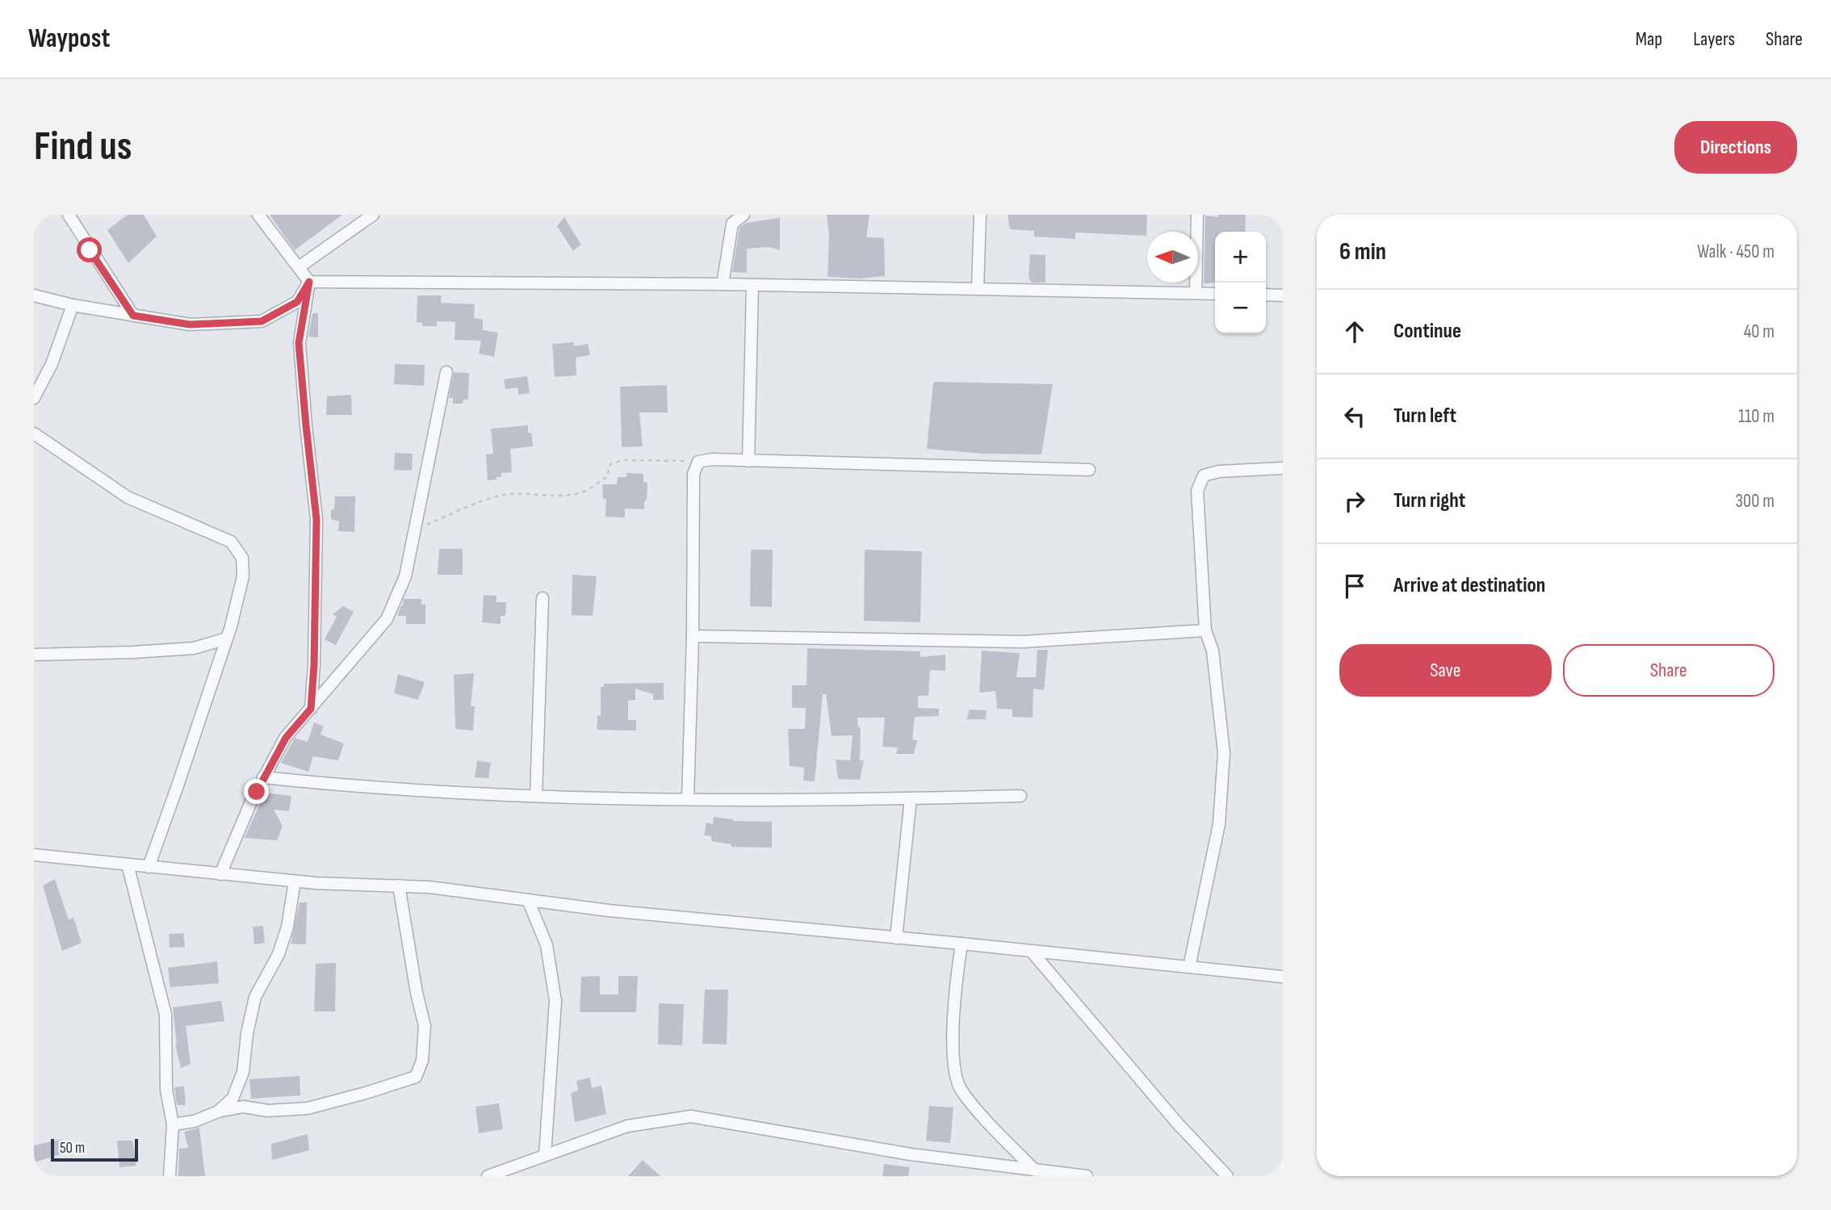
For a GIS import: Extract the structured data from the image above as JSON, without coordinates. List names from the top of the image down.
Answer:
{
  "scale_bar": "50 m",
  "north": "left",
  "page": {
    "header": "Waypost",
    "nav": ["Map", "Layers", "Share"],
    "buttons": [
      "Directions",
      ["Save", "Share"]
    ],
    "title": "Find us",
    "heading": ["6 min", "Walk · 450 m"],
    "map_buttons": ["+", "−"],
    "list": [
      ["Continue", "40 m"],
      ["Turn left", "110 m"],
      ["Turn right", "300 m"],
      "Arrive at destination"
    ],
    "scale": "50 m"
  }
}
